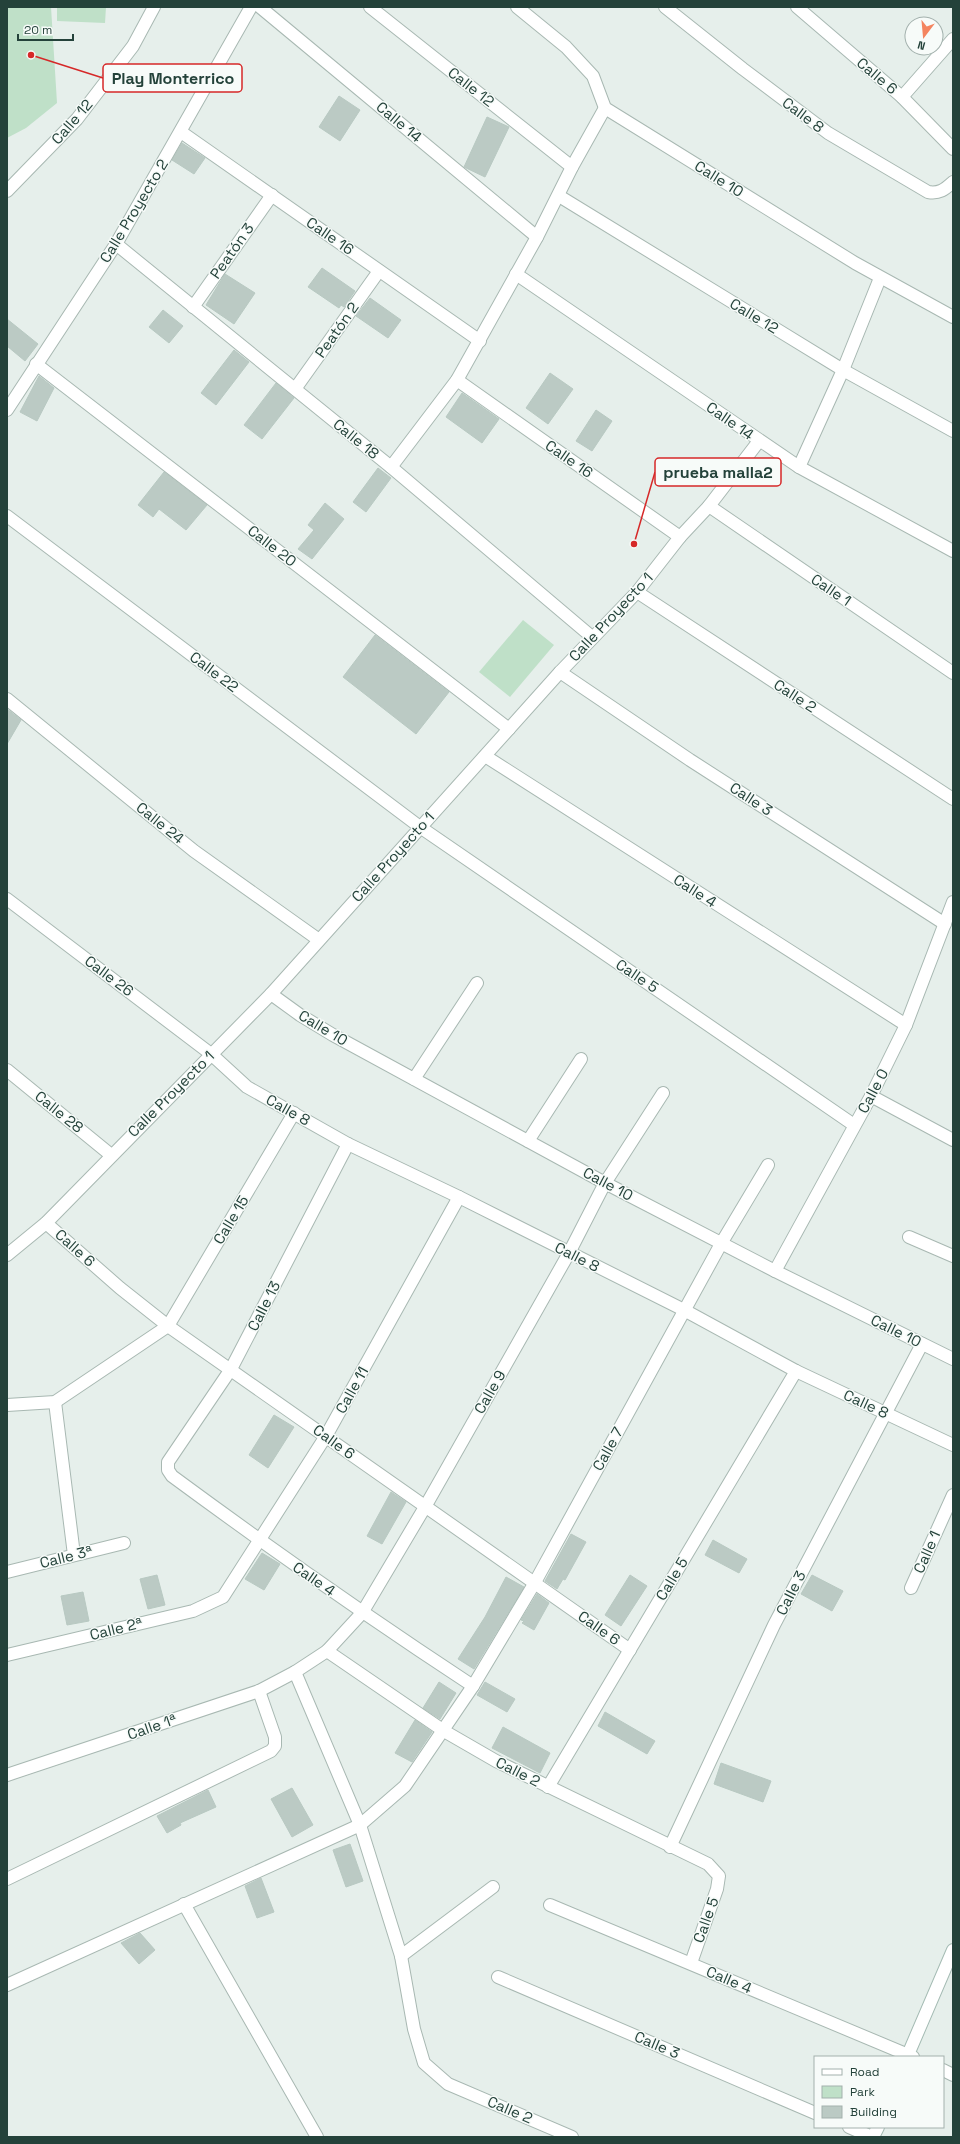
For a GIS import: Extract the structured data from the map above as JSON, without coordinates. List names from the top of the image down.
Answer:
{
  "streets": {
    "street": [
      "Calle 6",
      "Calle 12",
      "Calle 8",
      "Calle 14",
      "Calle 10",
      "Calle Proyecto 2",
      "Calle 16",
      "Peatón 3",
      "Peatón 2",
      "Calle 18",
      "Calle 20",
      "Calle 1",
      "Calle Proyecto 1",
      "Calle 22",
      "Calle 2",
      "Calle 3",
      "Calle 24",
      "Calle 4",
      "Calle 26",
      "Calle 5",
      "Calle 0",
      "Calle 28",
      "Calle 15",
      "Calle 13",
      "Calle 11",
      "Calle 9",
      "Calle 7",
      "Calle 3ª",
      "Calle 2ª",
      "Calle 1ª"
    ]
  },
  "crossings": [
    ["Calle 6", "Calle Proyecto 1"],
    ["Calle 6", "Calle 5"],
    ["Calle 6", "Calle 15"],
    ["Calle 6", "Calle 13"],
    ["Calle 6", "Calle 11"],
    ["Calle 6", "Calle 9"],
    ["Calle 6", "Calle 7"],
    ["Calle 8", "Calle Proyecto 1"],
    ["Calle 8", "Calle 3"],
    ["Calle 8", "Calle 26"],
    ["Calle 8", "Calle 5"],
    ["Calle 8", "Calle 15"],
    ["Calle 8", "Calle 13"],
    ["Calle 8", "Calle 11"],
    ["Calle 8", "Calle 9"],
    ["Calle 8", "Calle 7"],
    ["Calle 14", "Calle Proyecto 1"],
    ["Calle 10", "Calle Proyecto 1"],
    ["Calle 10", "Calle 3"],
    ["Calle 10", "Calle 0"],
    ["Calle 10", "Calle 9"],
    ["Calle 10", "Calle 7"],
    ["Calle Proyecto 2", "Calle 16"],
    ["Calle Proyecto 2", "Calle 18"],
    ["Calle Proyecto 2", "Calle 20"],
    ["Calle 16", "Peatón 3"],
    ["Calle 16", "Peatón 2"],
    ["Calle 16", "Calle Proyecto 1"],
    ["Peatón 3", "Calle 18"],
    ["Peatón 2", "Calle 18"],
    ["Calle 18", "Calle Proyecto 1"],
    ["Calle 20", "Calle Proyecto 1"],
    ["Calle 1", "Calle Proyecto 1"],
    ["Calle Proyecto 1", "Calle 22"],
    ["Calle Proyecto 1", "Calle 2"],
    ["Calle Proyecto 1", "Calle 3"],
    ["Calle Proyecto 1", "Calle 24"],
    ["Calle Proyecto 1", "Calle 4"],
    ["Calle Proyecto 1", "Calle 26"],
    ["Calle Proyecto 1", "Calle 5"],
    ["Calle Proyecto 1", "Calle 28"],
    ["Calle 22", "Calle 5"],
    ["Calle 2", "Calle 3"],
    ["Calle 2", "Calle 5"],
    ["Calle 2", "Calle 9"],
    ["Calle 2", "Calle 7"],
    ["Calle 2", "Calle 1ª"],
    ["Calle 3", "Calle 0"],
    ["Calle 4", "Calle 5"],
    ["Calle 4", "Calle 0"],
    ["Calle 4", "Calle 13"],
    ["Calle 4", "Calle 11"],
    ["Calle 4", "Calle 9"],
    ["Calle 4", "Calle 7"],
    ["Calle 5", "Calle 0"],
    ["Calle 11", "Calle 2ª"],
    ["Calle 9", "Calle 1ª"]
  ],
  "places": ["Play Monterrico", "prueba malla2"],
  "legend": ["Road", "Park", "Building"],
  "scale_bar": "20 m",
  "north": "bottom"
}
